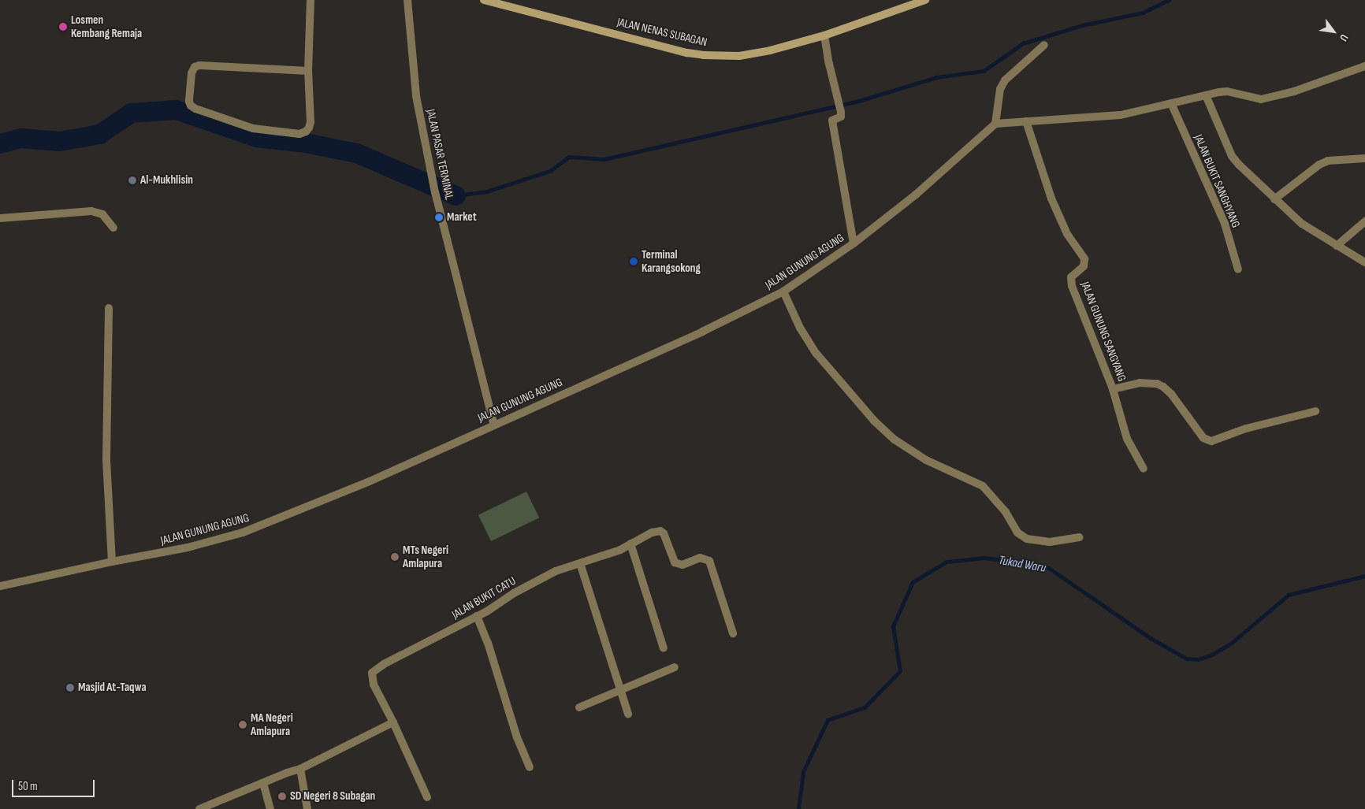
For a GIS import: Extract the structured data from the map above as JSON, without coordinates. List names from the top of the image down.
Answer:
{
  "streets": {
    "main road": ["JALAN NENAS SUBAGAN"],
    "street": [
      "JALAN PASAR TERMINAL",
      "JALAN BUKIT SANGHYANG",
      "JALAN GUNUNG AGUNG",
      "JALAN GUNUNG SANGYANG",
      "JALAN BUKIT CATU"
    ]
  },
  "crossings": [
    ["JALAN PASAR TERMINAL", "JALAN GUNUNG AGUNG"]
  ],
  "water": ["Tukad Waru"],
  "places": [
    "Losmen Kembang Remaja",
    "Al-Mukhlisin",
    "Market",
    "Terminal Karangsokong",
    "MTs Negeri Amlapura",
    "Masjid At-Taqwa",
    "MA Negeri Amlapura",
    "SD Negeri 8 Subagan"
  ],
  "scale_bar": "50 m",
  "north": "bottom right"
}
